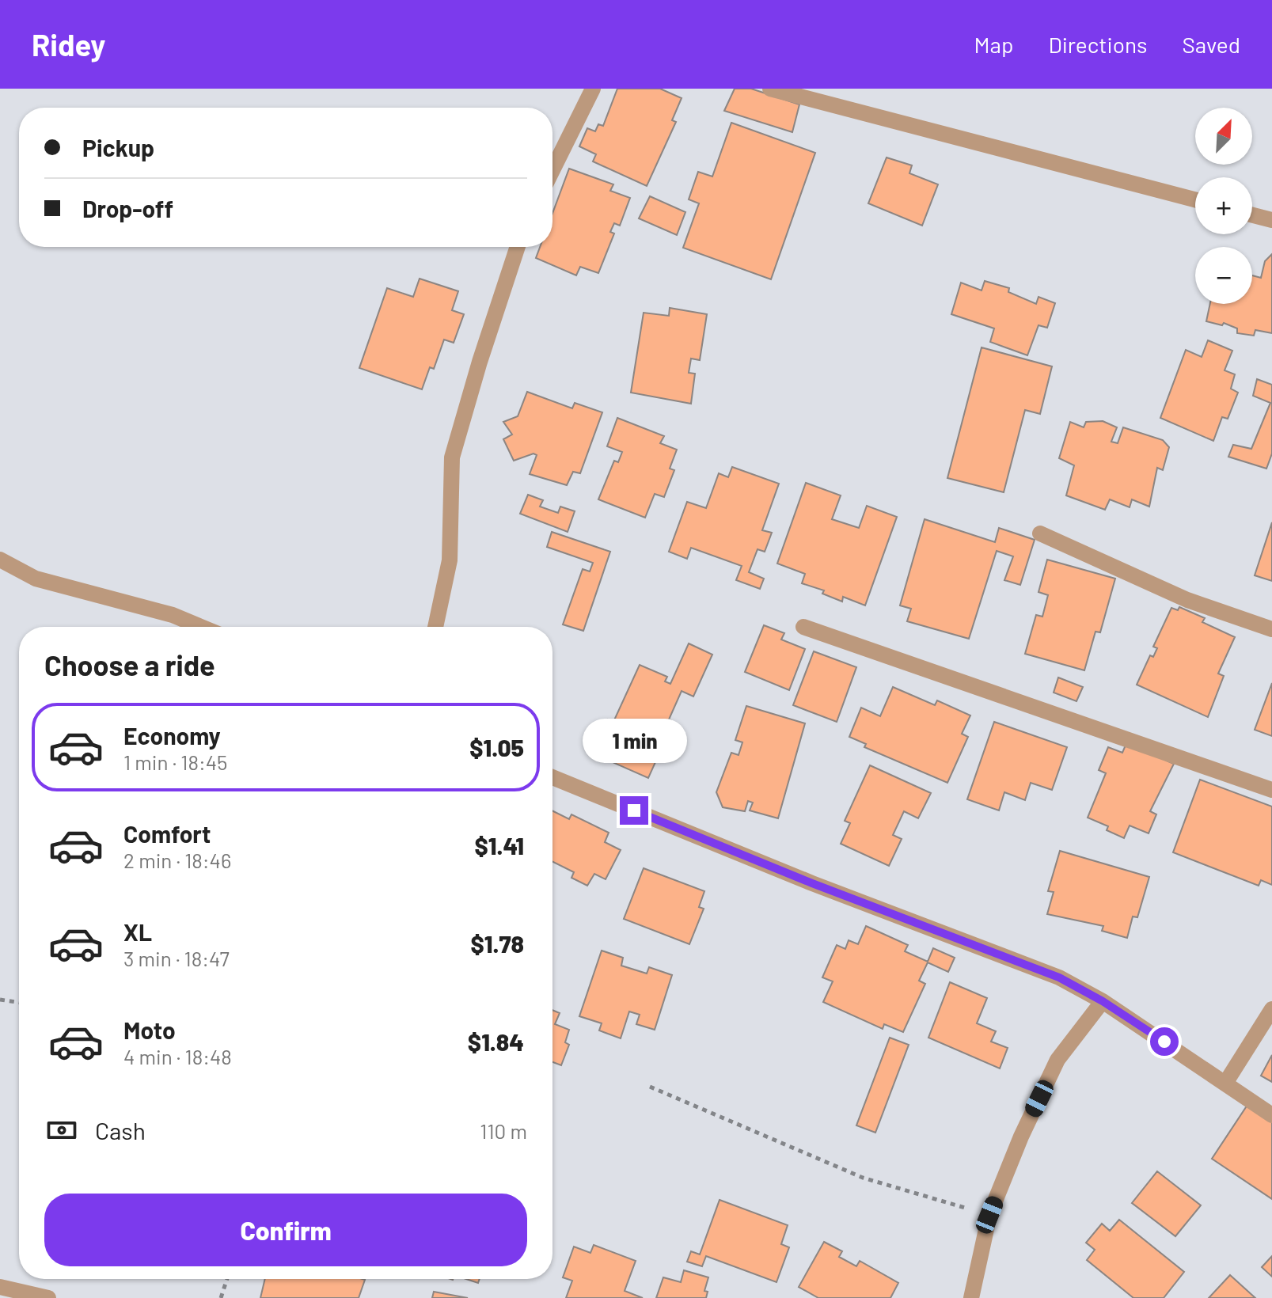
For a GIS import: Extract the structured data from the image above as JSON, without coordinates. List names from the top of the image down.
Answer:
{
  "north": "top right",
  "page": {
    "header": "Ridey",
    "nav": ["Map", "Directions", "Saved"],
    "map_buttons": ["+", "−"],
    "banner": ["Pickup", "Drop-off"],
    "heading": "Choose a ride",
    "list": [
      {
        "name": "Economy",
        "note": "1 min · 18:45",
        "value": "$1.05"
      },
      {
        "name": "Comfort",
        "note": "2 min · 18:46",
        "value": "$1.41"
      },
      {
        "name": "XL",
        "note": "3 min · 18:47",
        "value": "$1.78"
      },
      {
        "name": "Moto",
        "note": "4 min · 18:48",
        "value": "$1.84"
      }
    ],
    "bubble": "1 min",
    "pay": ["Cash", "110 m"],
    "buttons": "Confirm"
  }
}
